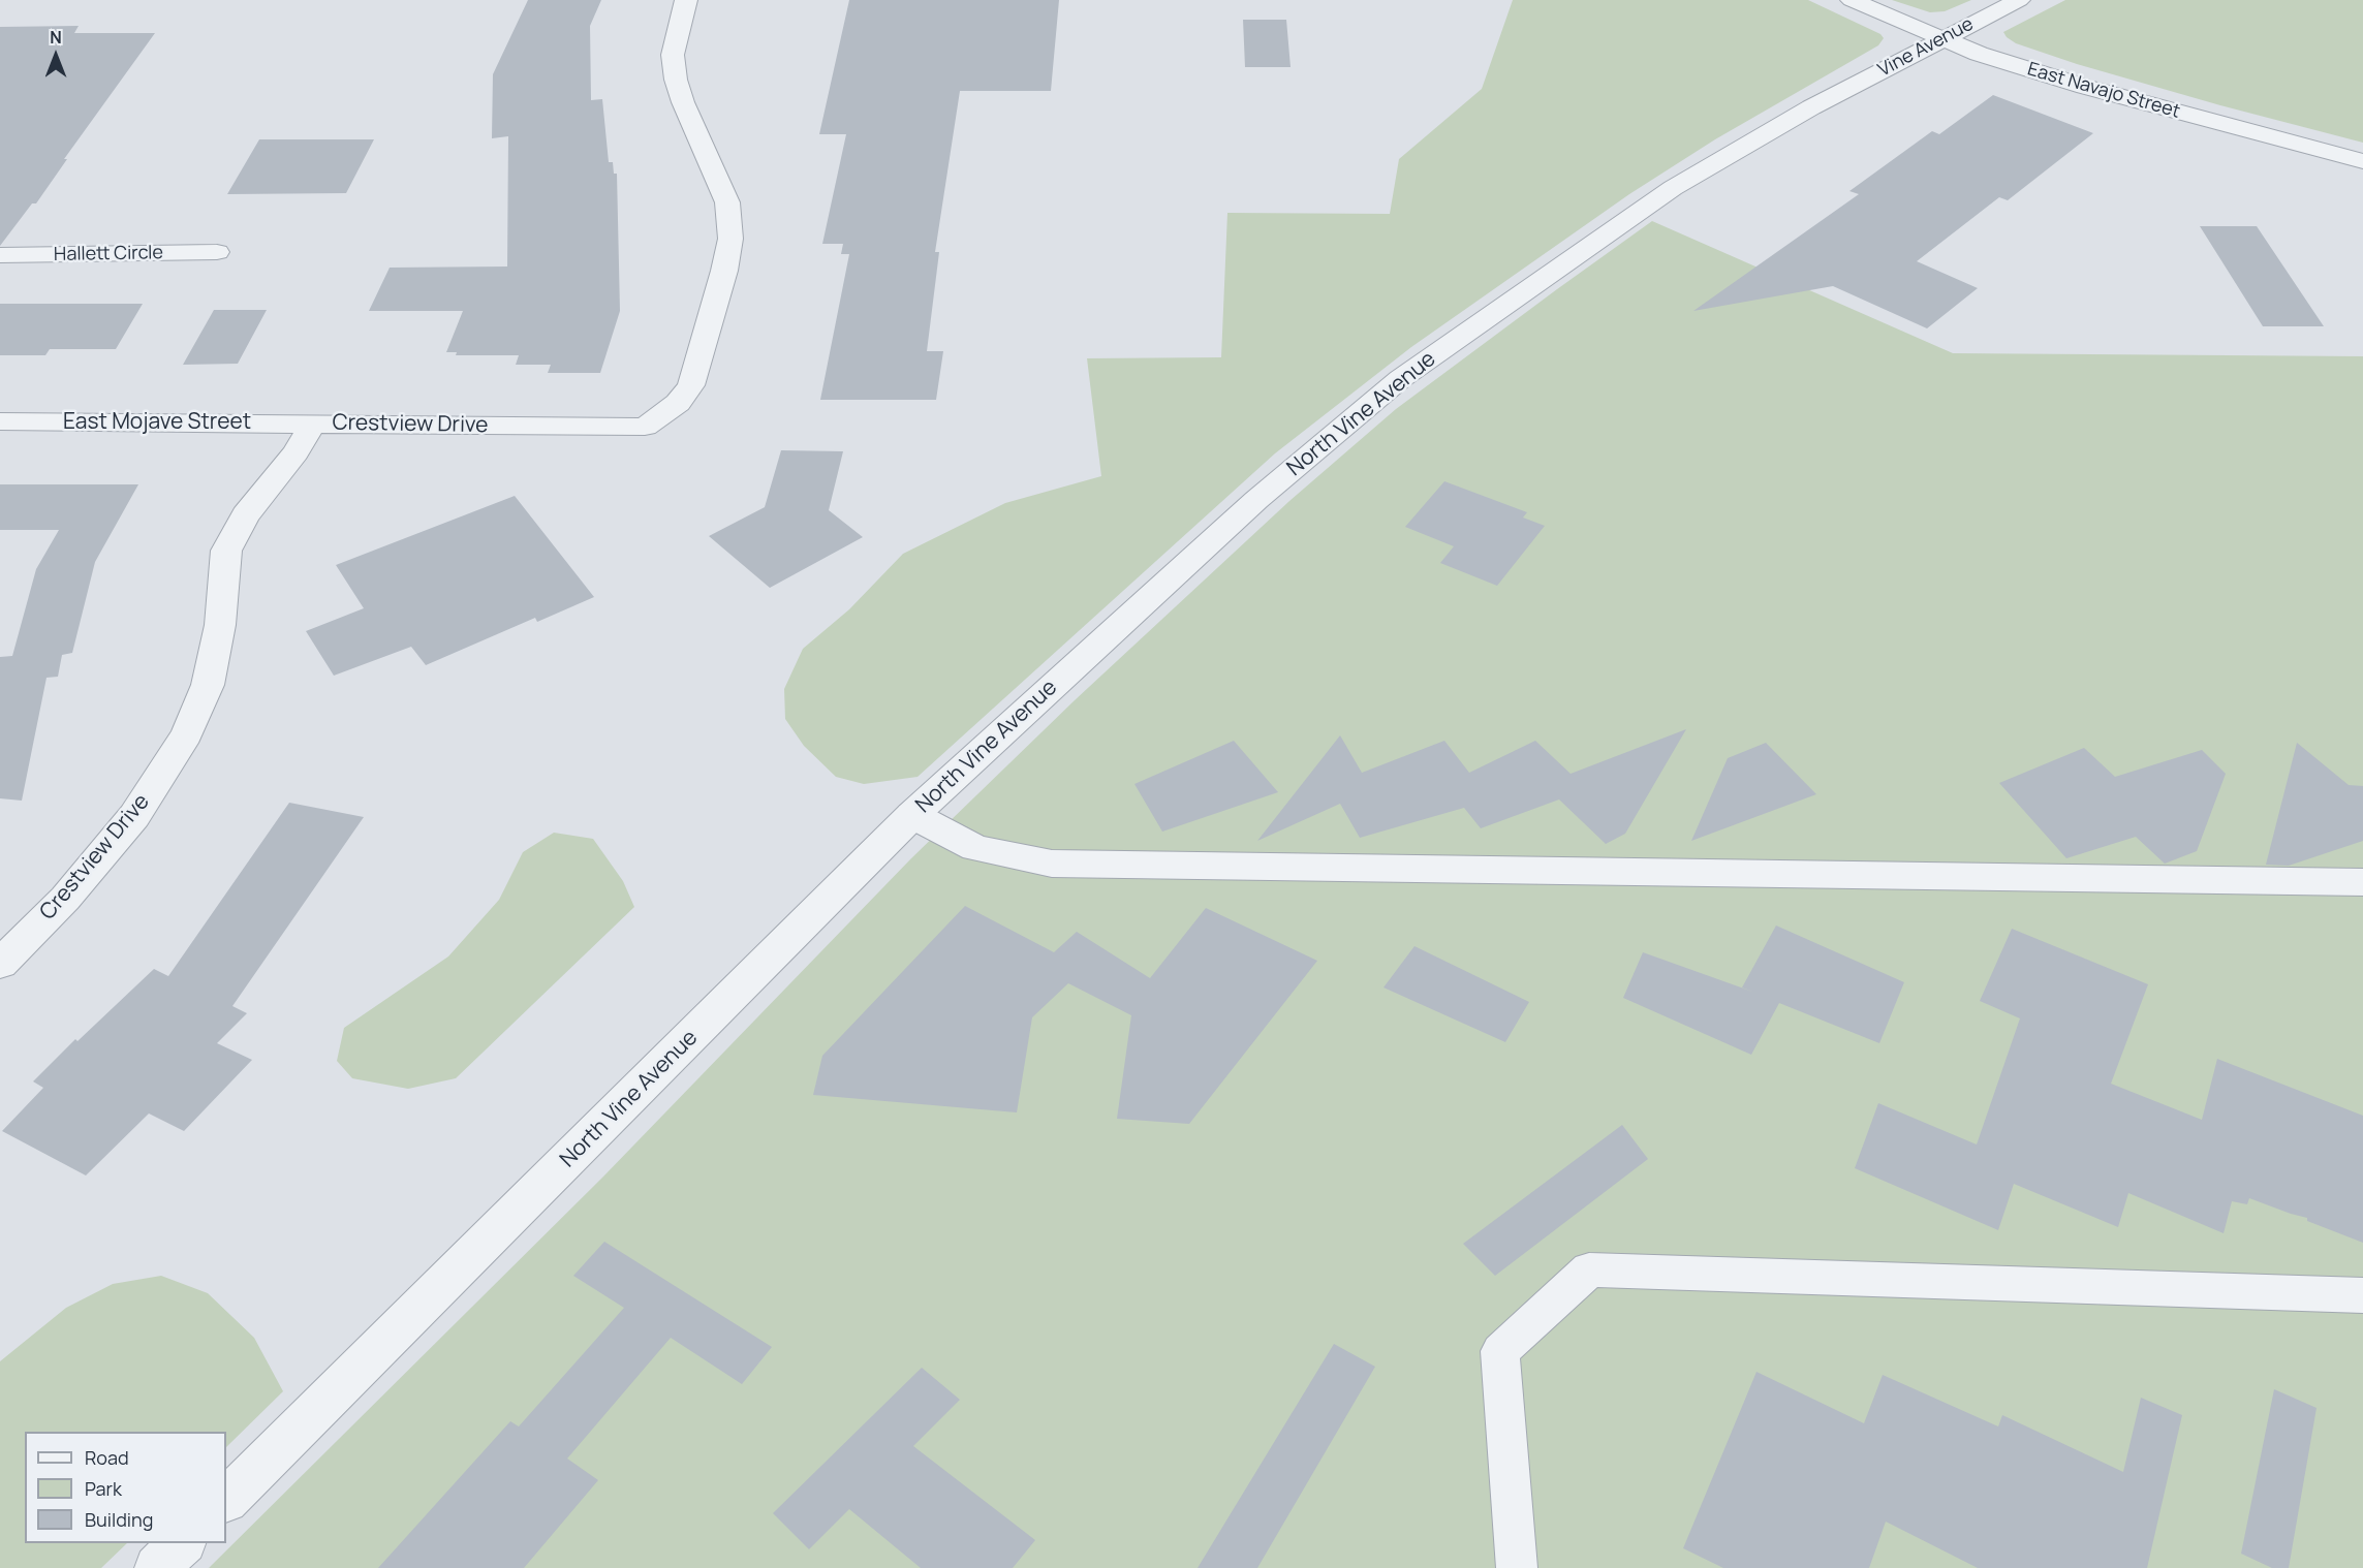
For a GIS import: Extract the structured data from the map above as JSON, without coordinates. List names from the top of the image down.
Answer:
{
  "streets": {
    "street": [
      "Vine Avenue",
      "East Navajo Street",
      "Hallett Circle",
      "North Vine Avenue",
      "East Mojave Street",
      "Crestview Drive"
    ]
  },
  "crossings": [
    ["Vine Avenue", "East Navajo Street"],
    ["Vine Avenue", "North Vine Avenue"],
    ["East Mojave Street", "Crestview Drive"]
  ],
  "legend": ["Road", "Park", "Building"],
  "north": "top"
}
